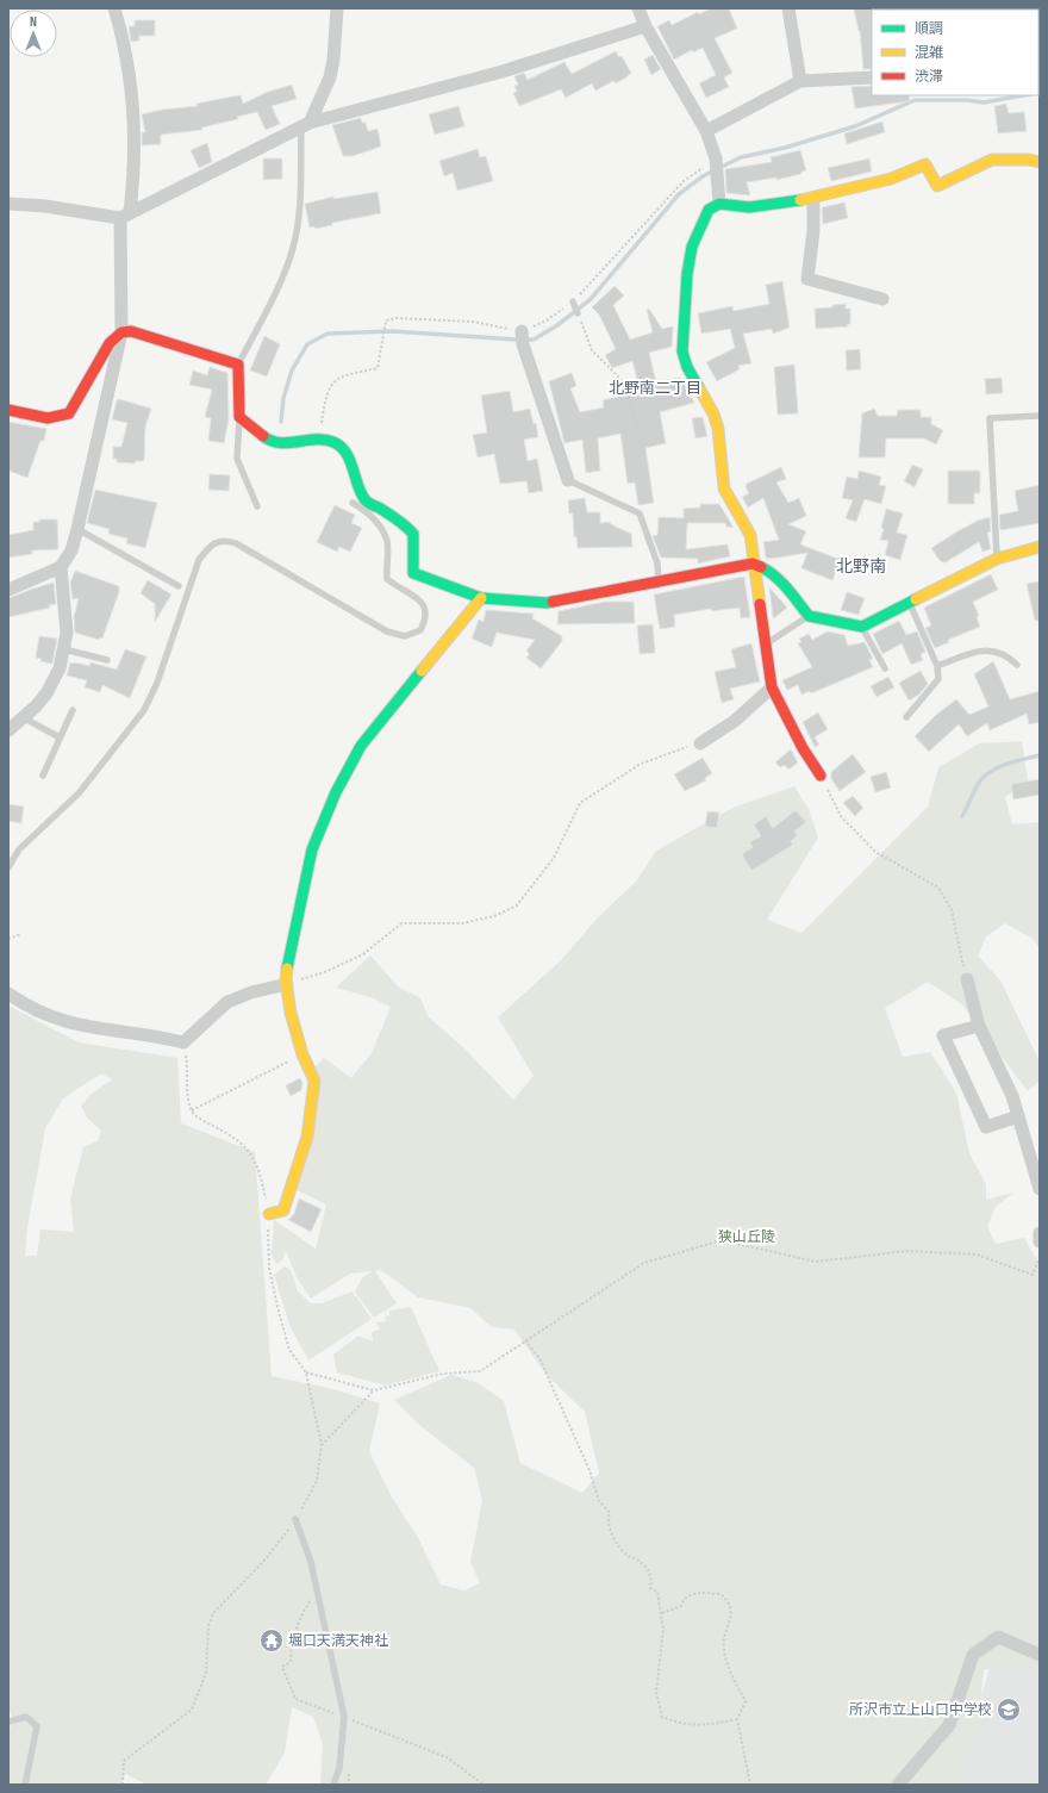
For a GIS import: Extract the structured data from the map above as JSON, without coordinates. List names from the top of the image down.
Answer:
{
  "districts": ["北野南二丁目", "北野南"],
  "parks": ["狭山丘陵"],
  "places": {
    "temple": ["堀口天満天神社"],
    "school or university": ["所沢市立上山口中学校"]
  },
  "legend": ["順調", "混雑", "渋滞"],
  "north": "top"
}
